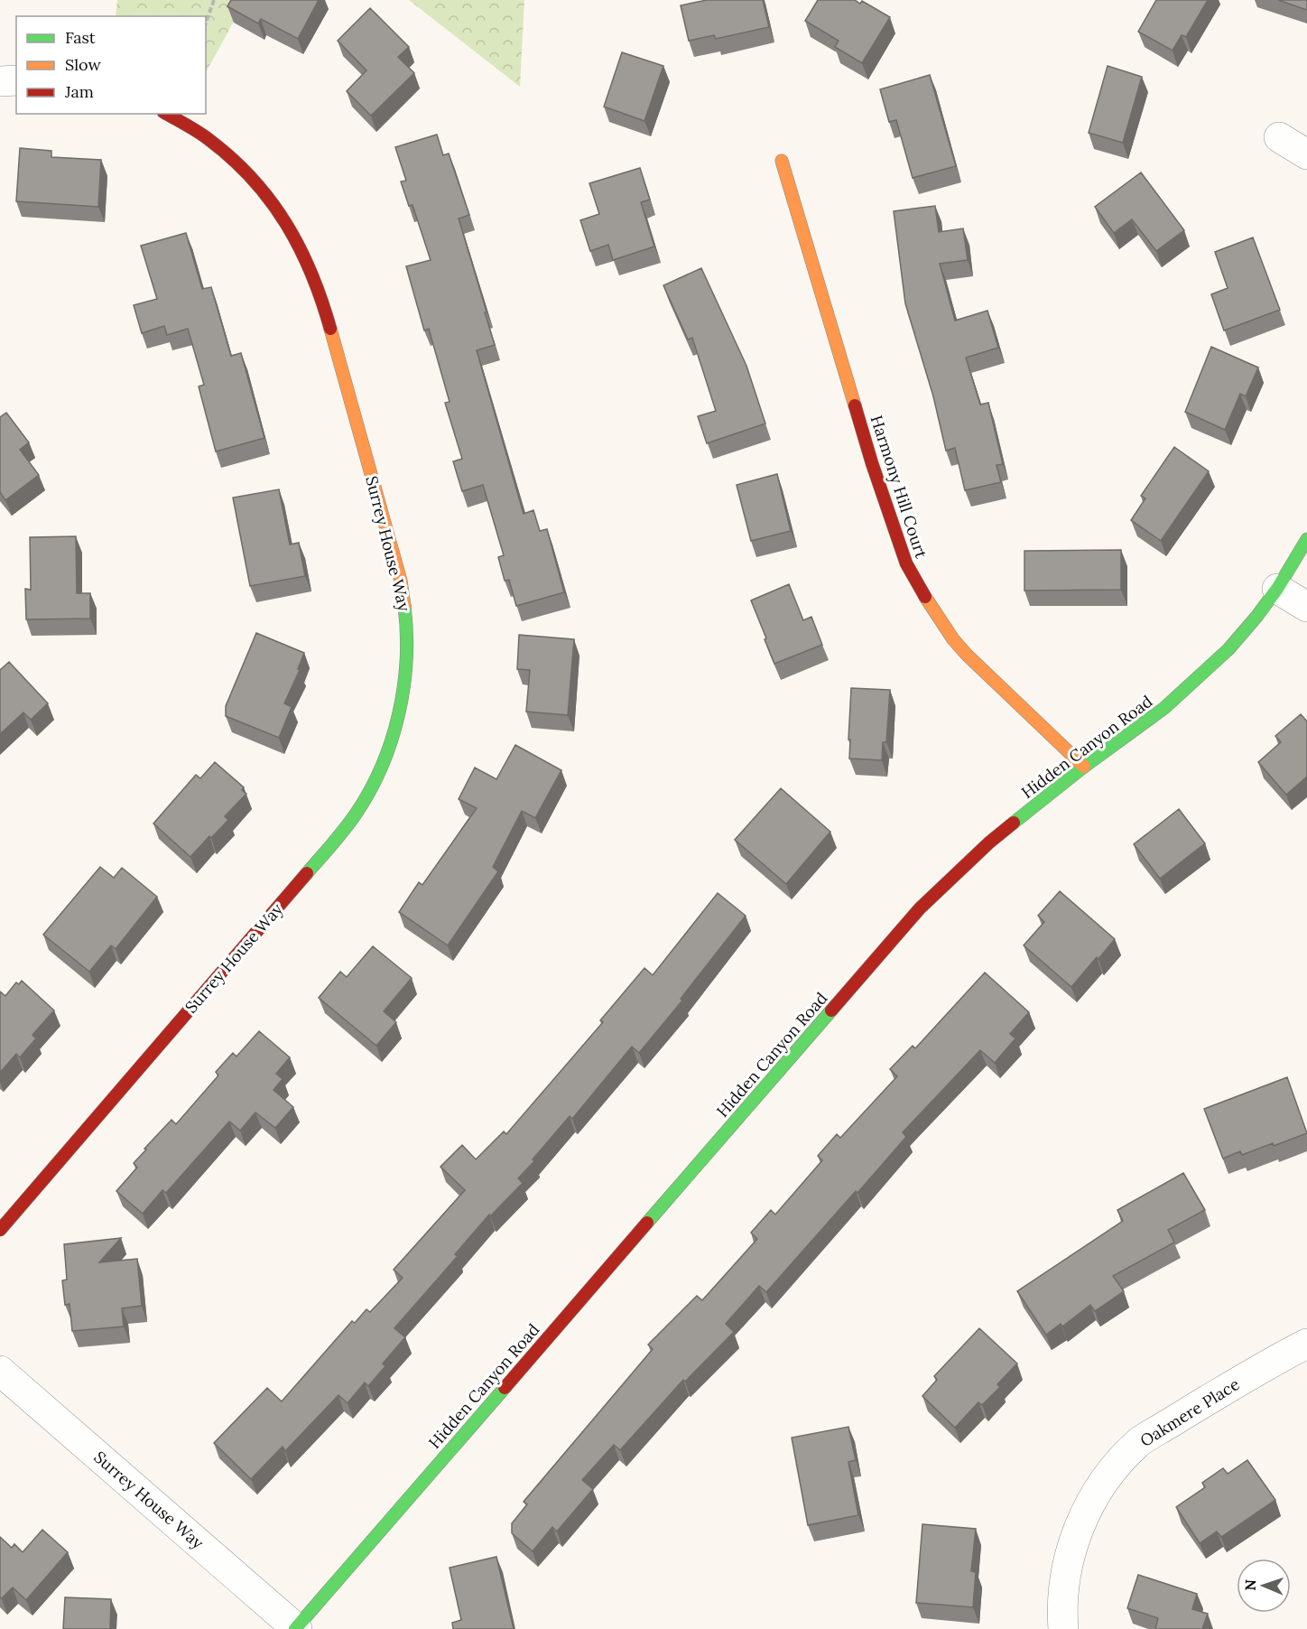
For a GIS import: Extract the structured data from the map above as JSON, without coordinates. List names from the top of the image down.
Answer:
{
  "streets": {
    "street": [
      "Harmony Hill Court",
      "Surrey House Way",
      "Hidden Canyon Road",
      "Oakmere Place"
    ]
  },
  "crossings": [
    ["Harmony Hill Court", "Hidden Canyon Road"],
    ["Surrey House Way", "Hidden Canyon Road"]
  ],
  "legend": ["Fast", "Slow", "Jam"],
  "north": "left"
}
